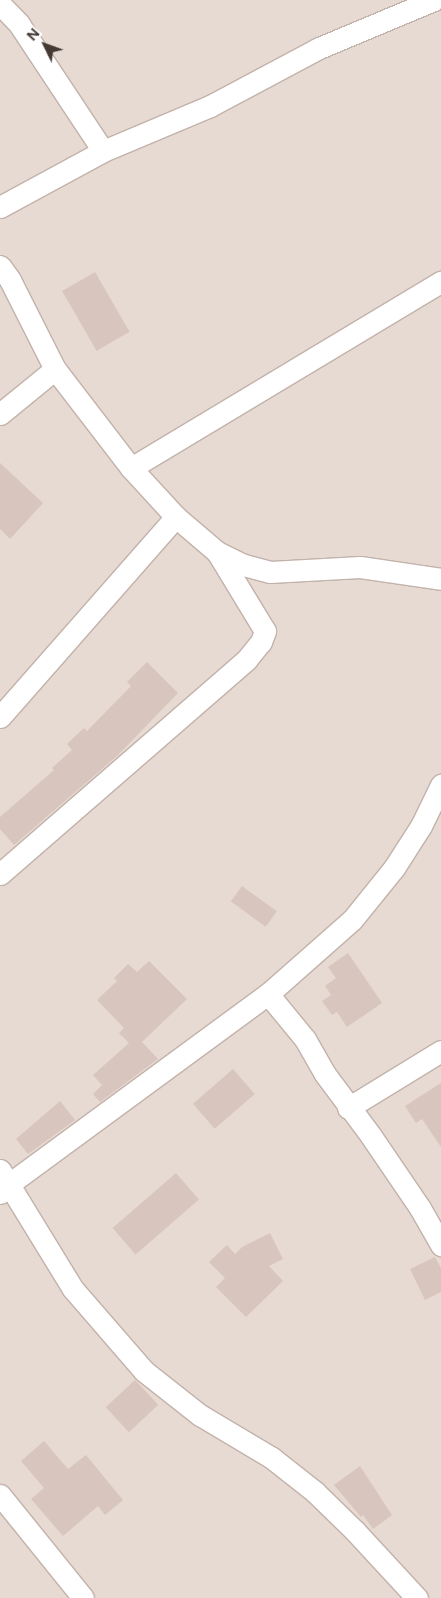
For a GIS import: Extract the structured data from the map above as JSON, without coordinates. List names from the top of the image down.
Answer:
{
  "north": "top left"
}
